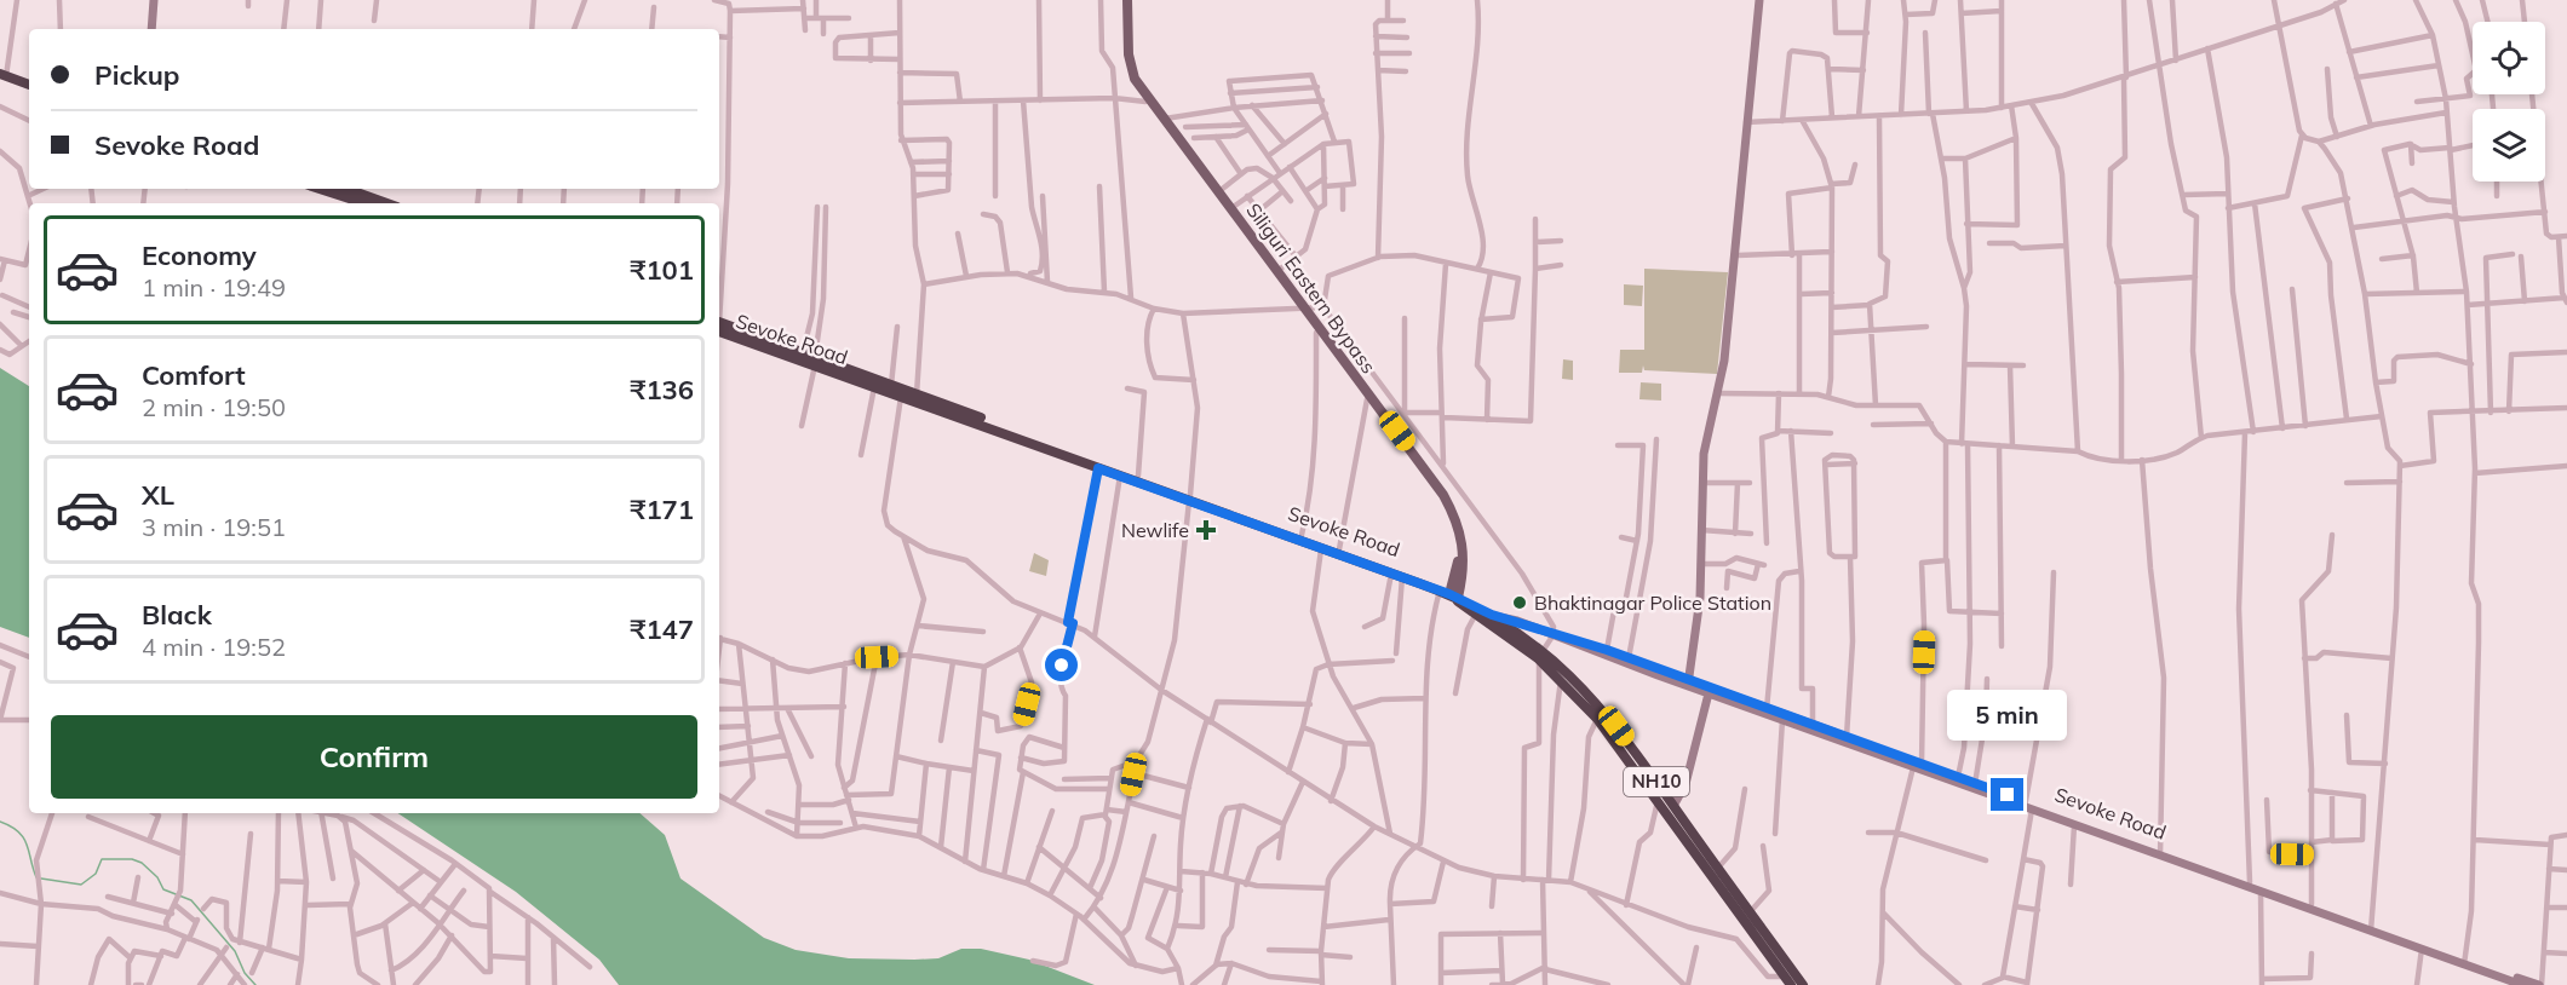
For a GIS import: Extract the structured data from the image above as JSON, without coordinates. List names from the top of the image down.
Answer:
{
  "streets": {
    "highway": ["Sevoke Road", "NH10"],
    "main road": ["Siliguri Eastern Bypass"]
  },
  "crossings": [
    ["Siliguri Eastern Bypass", "NH10"],
    ["Sevoke Road", "NH10"]
  ],
  "places": {
    "health": ["Newlife"],
    "other": ["Bhaktinagar Police Station"]
  },
  "page": {
    "banner": ["Pickup", "Sevoke Road"],
    "list": [
      {
        "name": "Economy",
        "note": "1 min · 19:49",
        "value": "₹101"
      },
      {
        "name": "Comfort",
        "note": "2 min · 19:50",
        "value": "₹136"
      },
      {
        "name": "XL",
        "note": "3 min · 19:51",
        "value": "₹171"
      },
      {
        "name": "Black",
        "note": "4 min · 19:52",
        "value": "₹147"
      }
    ],
    "bubble": "5 min",
    "buttons": "Confirm"
  }
}
